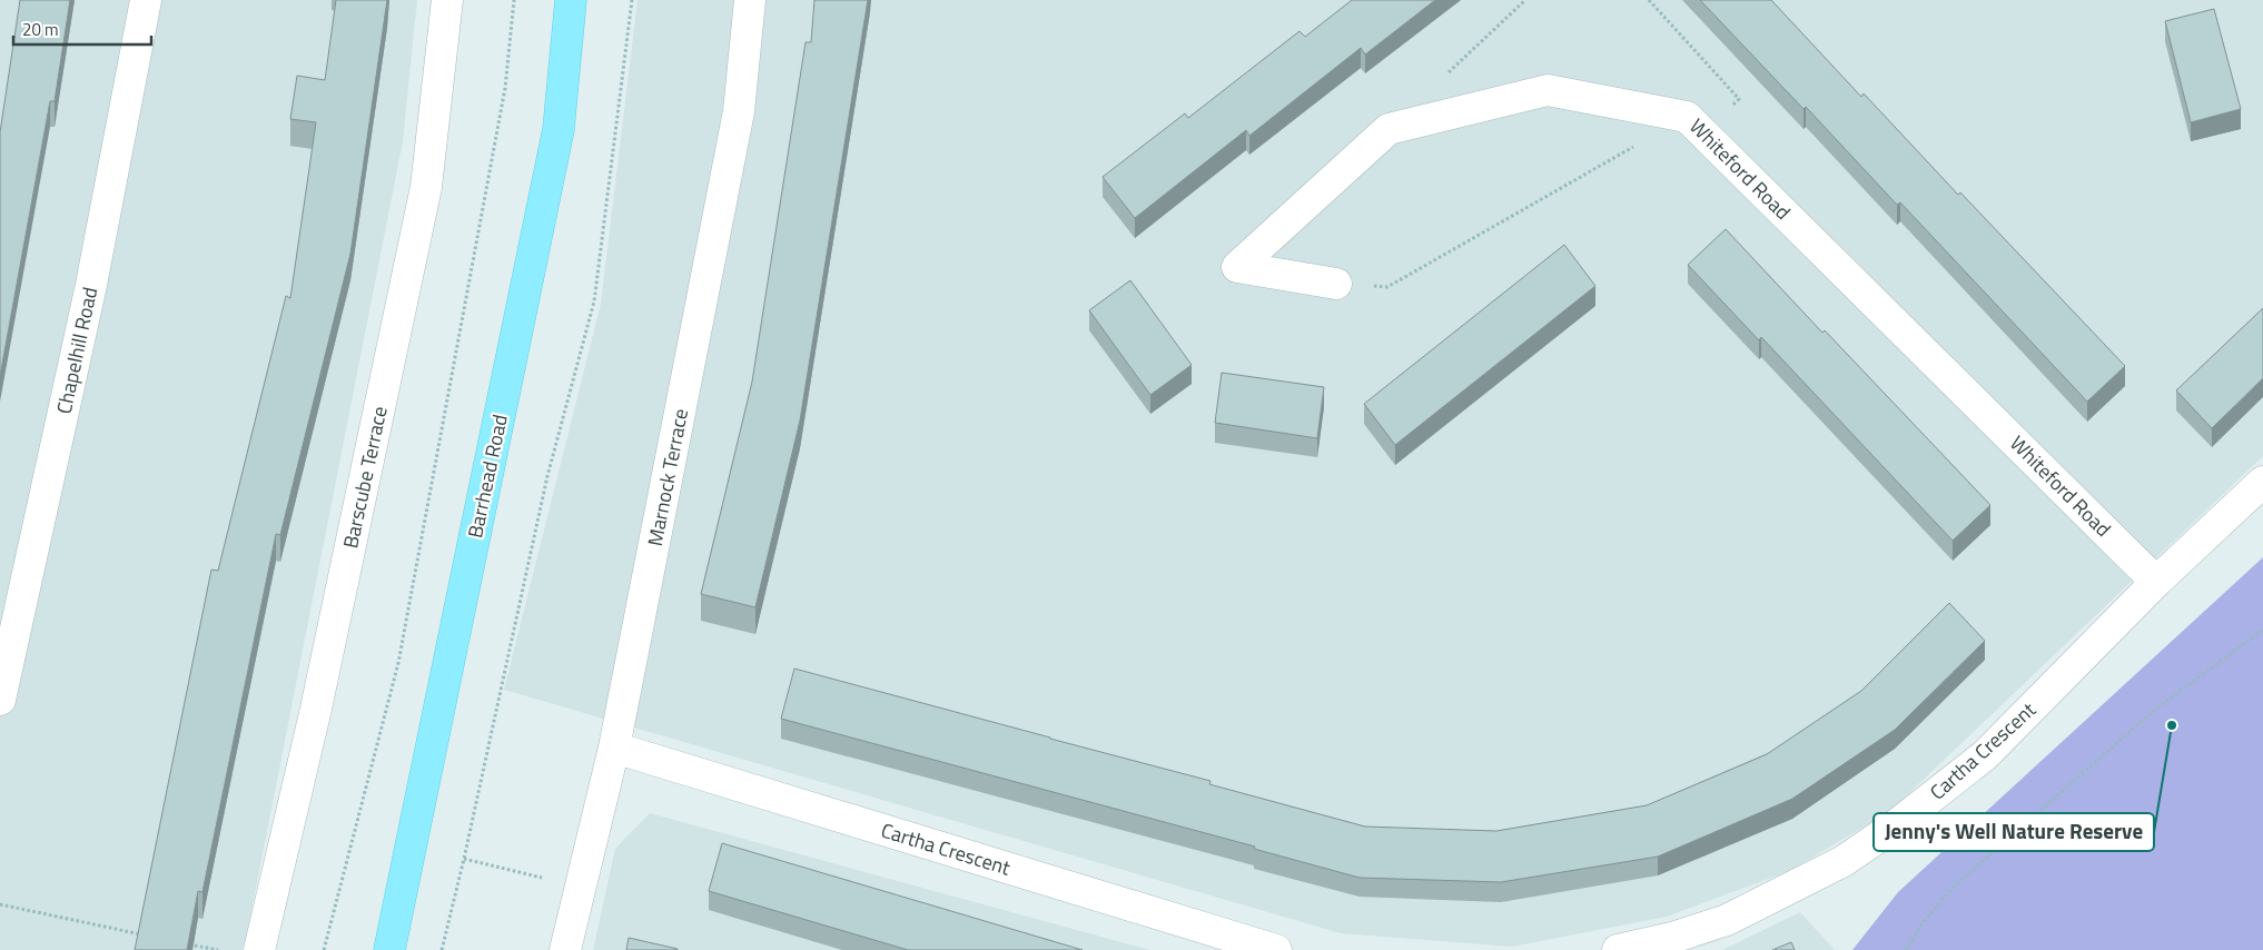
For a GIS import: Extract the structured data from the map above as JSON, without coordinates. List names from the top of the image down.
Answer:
{
  "streets": {
    "main road": ["Barrhead Road"],
    "street": [
      "Whiteford Road",
      "Chapelhill Road",
      "Barscube Terrace",
      "Marnock Terrace",
      "Cartha Crescent"
    ]
  },
  "crossings": [
    ["Whiteford Road", "Cartha Crescent"],
    ["Marnock Terrace", "Cartha Crescent"]
  ],
  "places": ["Jenny's Well Nature Reserve"],
  "scale_bar": "20 m"
}
